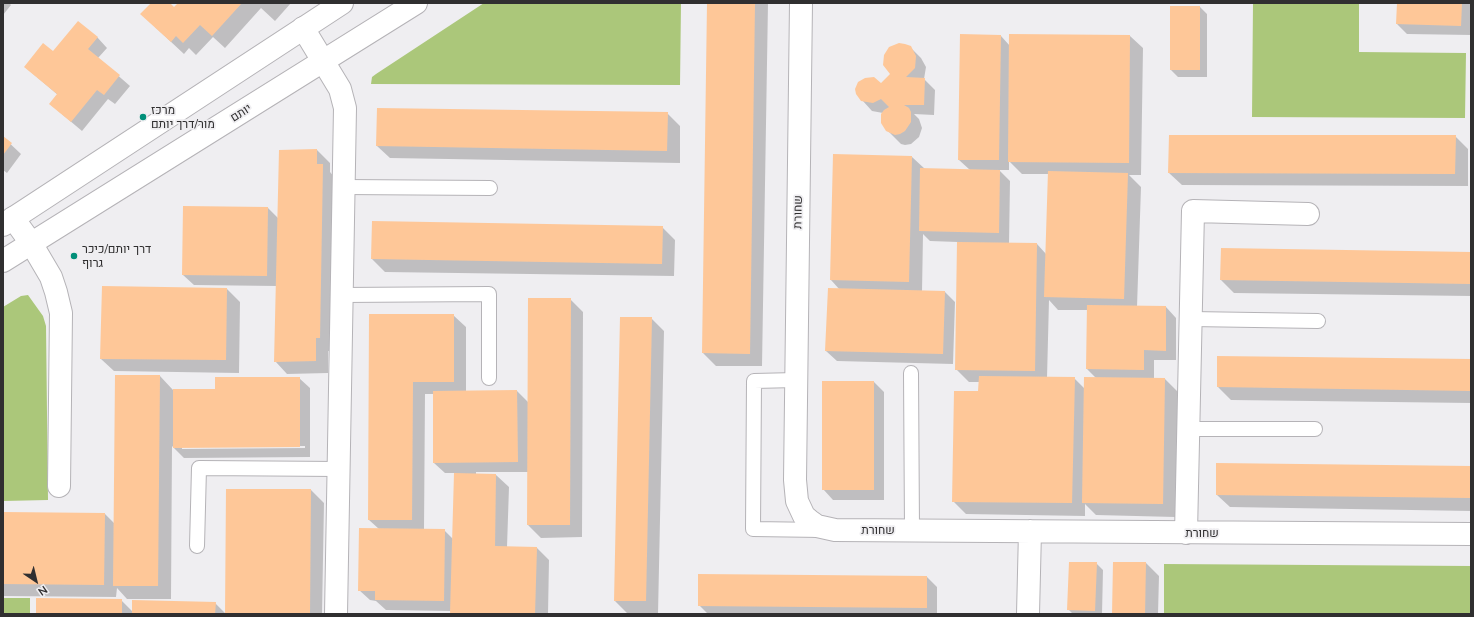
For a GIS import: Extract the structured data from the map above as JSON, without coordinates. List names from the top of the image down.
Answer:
{
  "streets": {
    "street": ["יותם", "שחורת"]
  },
  "places": ["מרכז מור/דרך יותם", "דרך יותם/כיכר גרוף"],
  "north": "bottom right"
}
